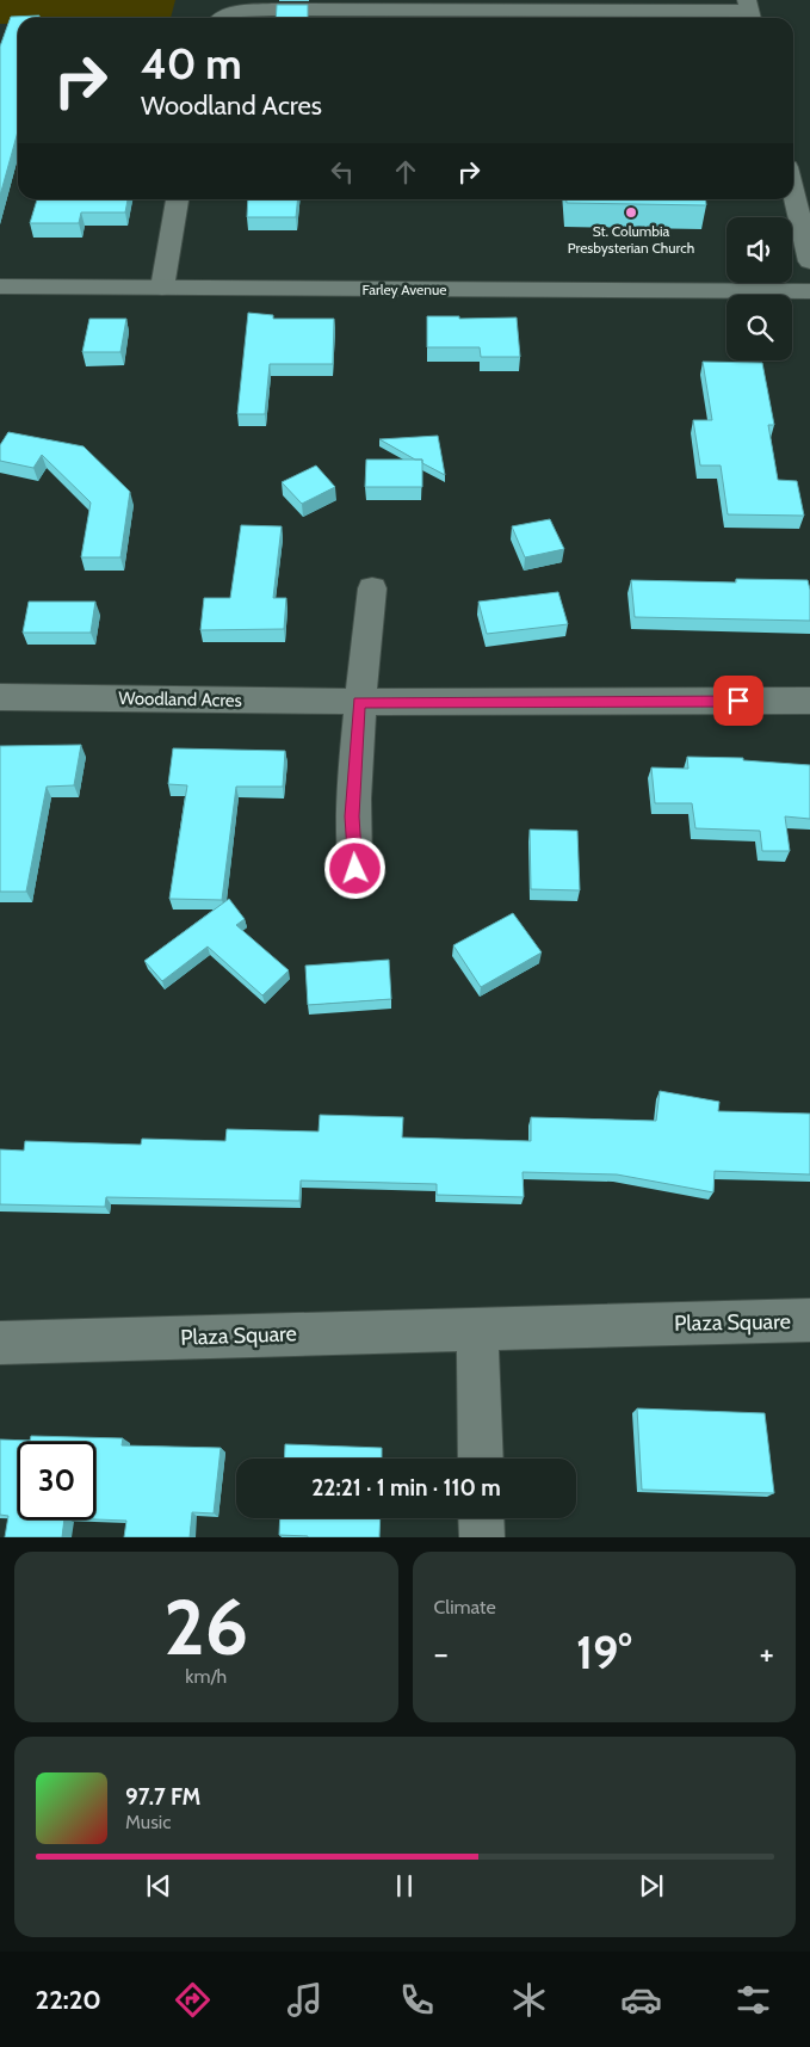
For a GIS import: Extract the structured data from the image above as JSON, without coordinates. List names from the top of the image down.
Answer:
{
  "streets": {
    "street": ["Farley Avenue", "Woodland Acres", "Plaza Square"]
  },
  "places": ["St. Columbia Presbysterian Church"],
  "page": {
    "turn": ["40 m", "Woodland Acres"],
    "limit": "30",
    "trip": "22:21 · 1 min · 110 m",
    "tile": [
      ["26", "km/h"],
      "Climate"
    ],
    "heat": ["−", "19°", "+"],
    "song": ["97.7 FM", "Music"],
    "tabs": "22:20"
  }
}
